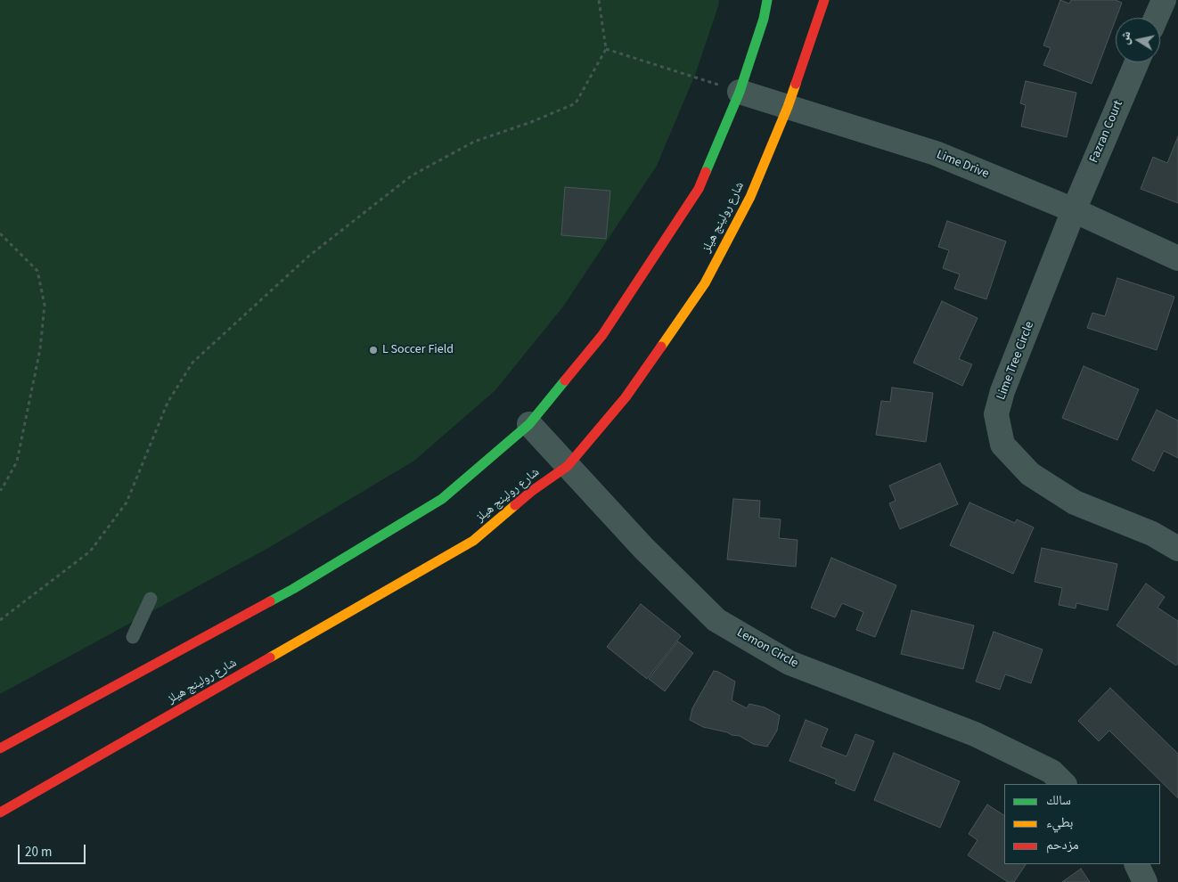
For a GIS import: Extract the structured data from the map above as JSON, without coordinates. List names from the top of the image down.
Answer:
{
  "streets": {
    "main road": ["شارع رولينج هيلز"],
    "street": [
      "Fazran Court",
      "Lime Drive",
      "Lime Tree Circle",
      "Lemon Circle"
    ]
  },
  "crossings": [
    ["Fazran Court", "Lime Drive"],
    ["Fazran Court", "Lime Tree Circle"],
    ["Lime Drive", "شارع رولينج هيلز"],
    ["Lime Drive", "Lime Tree Circle"],
    ["شارع رولينج هيلز", "Lemon Circle"]
  ],
  "places": ["L Soccer Field"],
  "legend": ["سالك", "بطيء", "مزدحم"],
  "scale_bar": "20 m",
  "north": "left"
}
